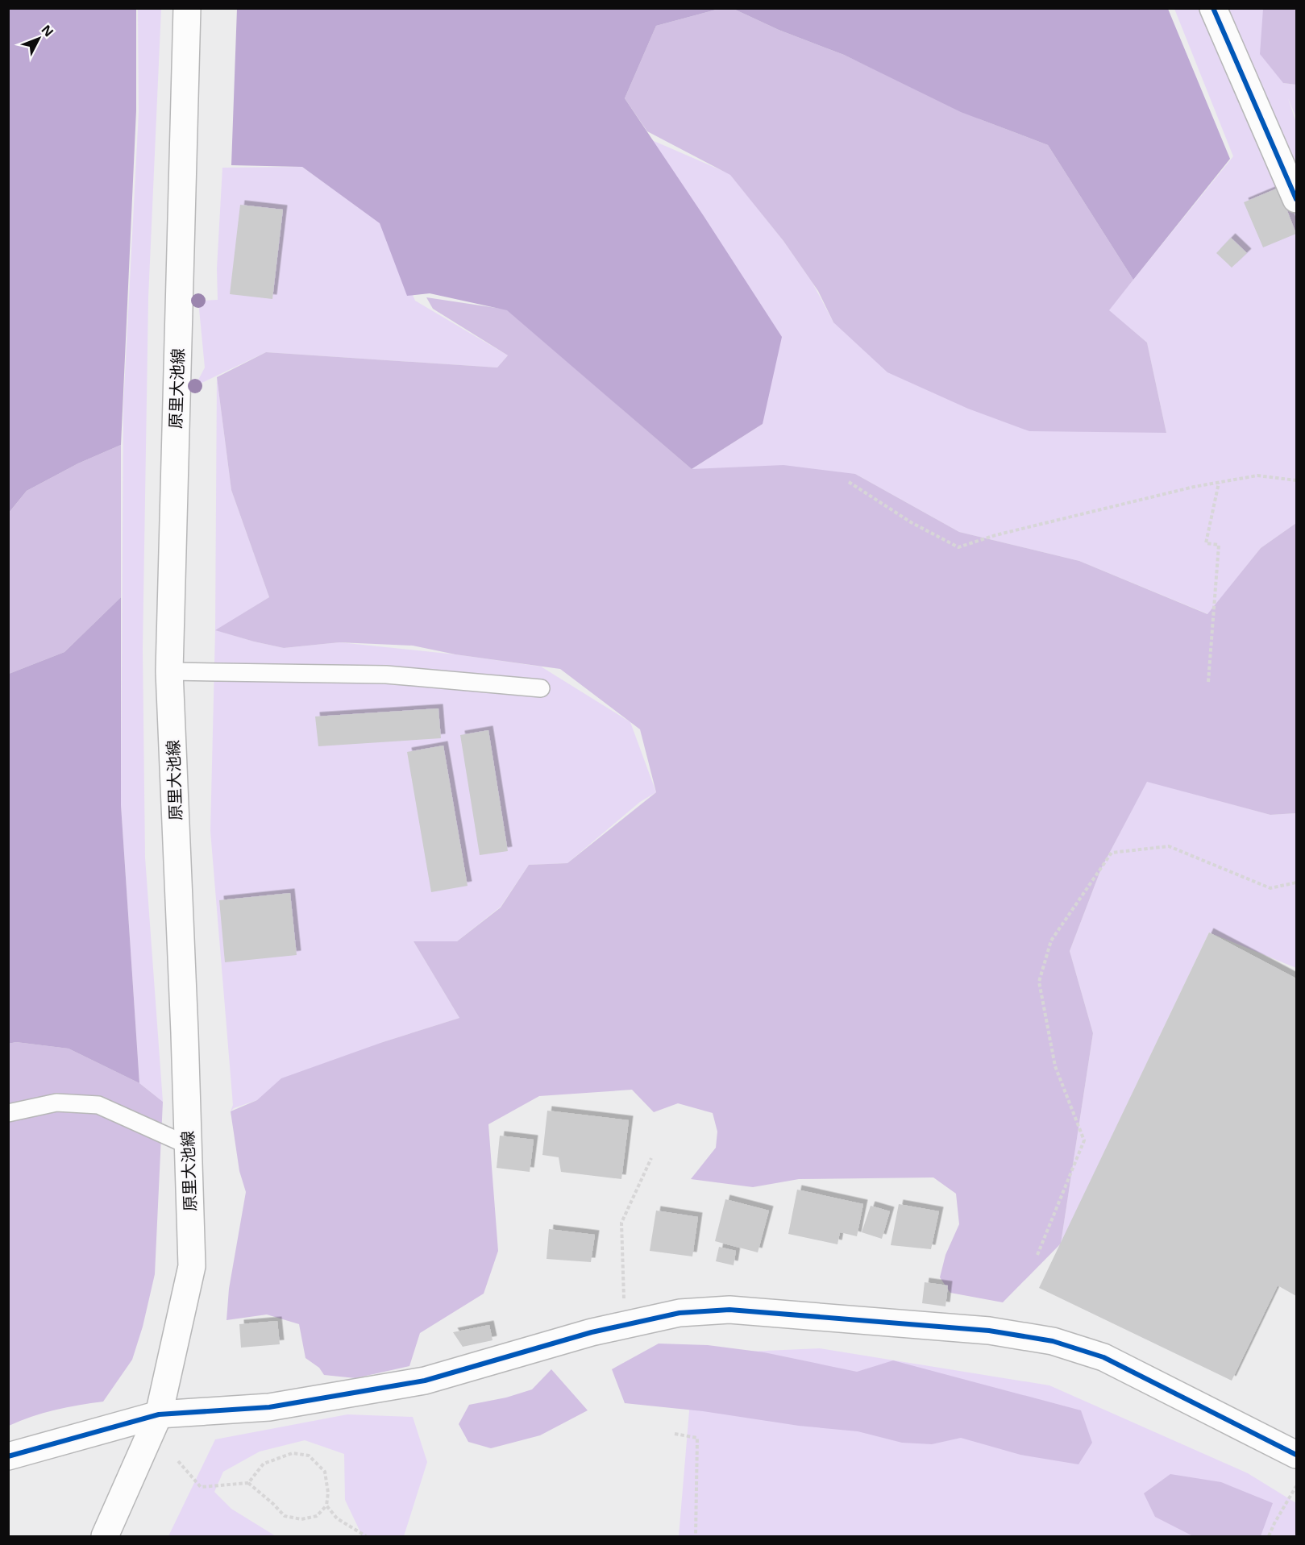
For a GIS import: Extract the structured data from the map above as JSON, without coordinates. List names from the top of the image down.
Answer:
{
  "streets": {
    "main road": ["原里大池線"]
  },
  "north": "top right"
}
